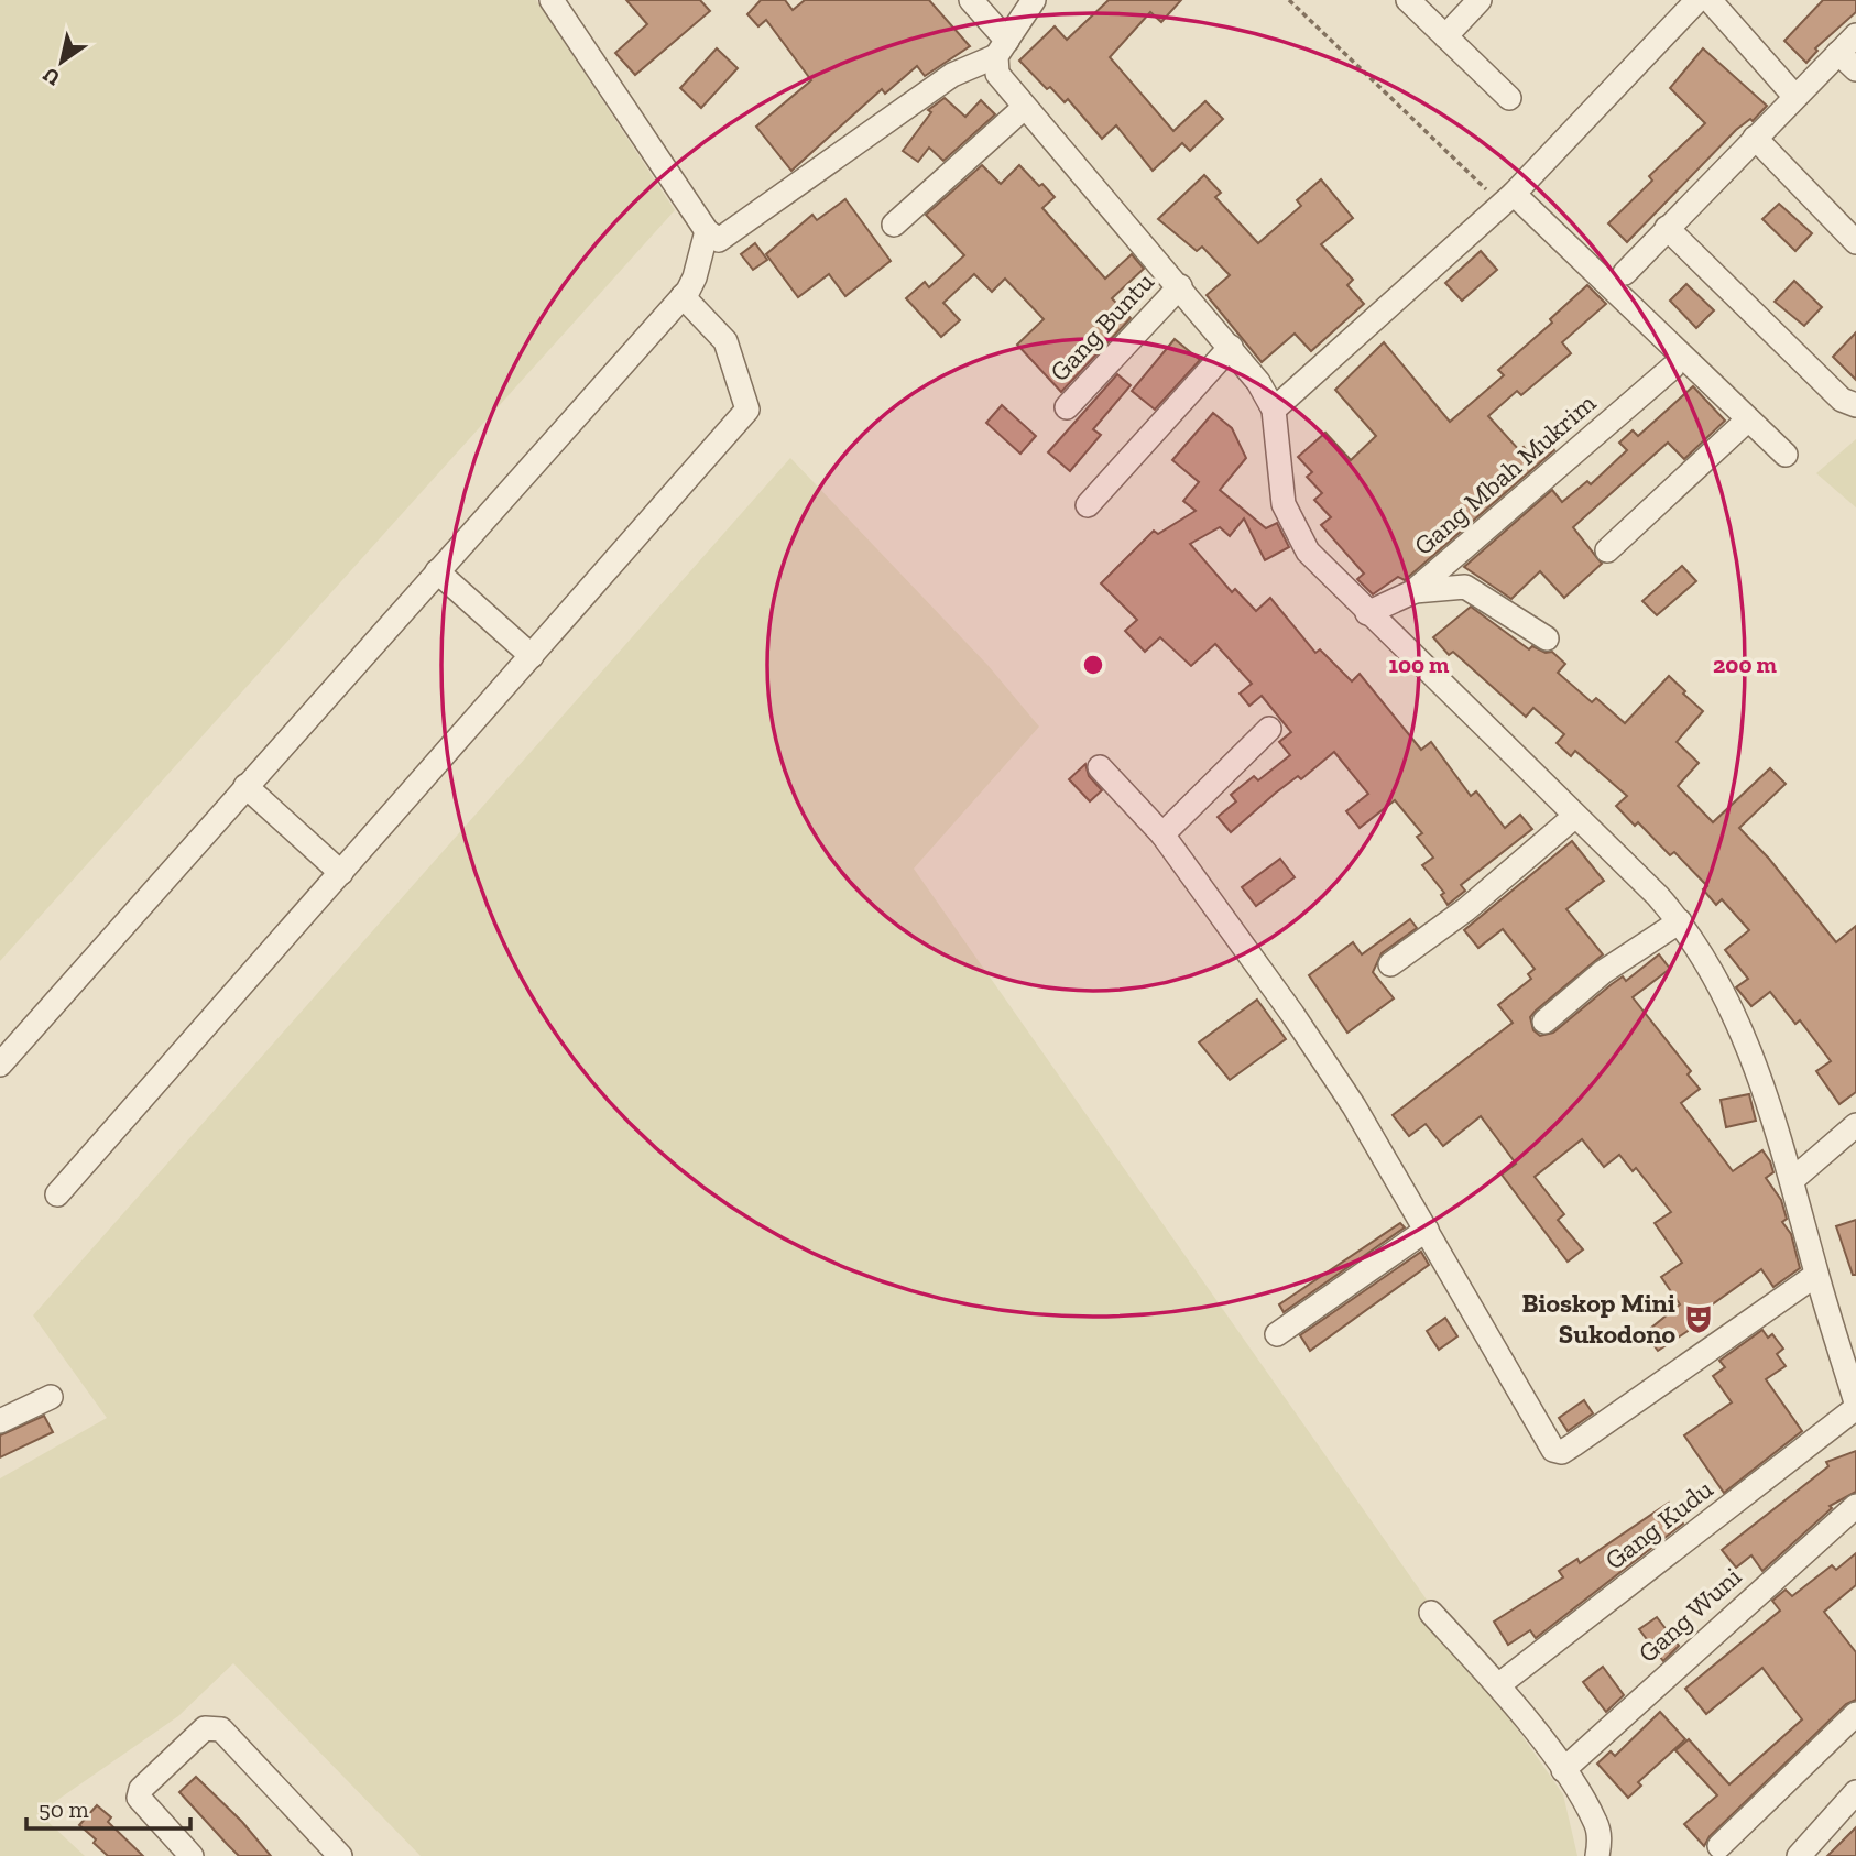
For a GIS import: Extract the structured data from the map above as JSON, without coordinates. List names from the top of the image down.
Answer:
{
  "streets": {
    "street": [
      "Gang Buntu",
      "Gang Mbah Mukrim",
      "Gang Kudu",
      "Gang Wuni"
    ]
  },
  "places": {
    "theatre": ["Bioskop Mini Sukodono"]
  },
  "scale_bar": "50 m",
  "north": "bottom left",
  "rings": ["100 m", "200 m"]
}
